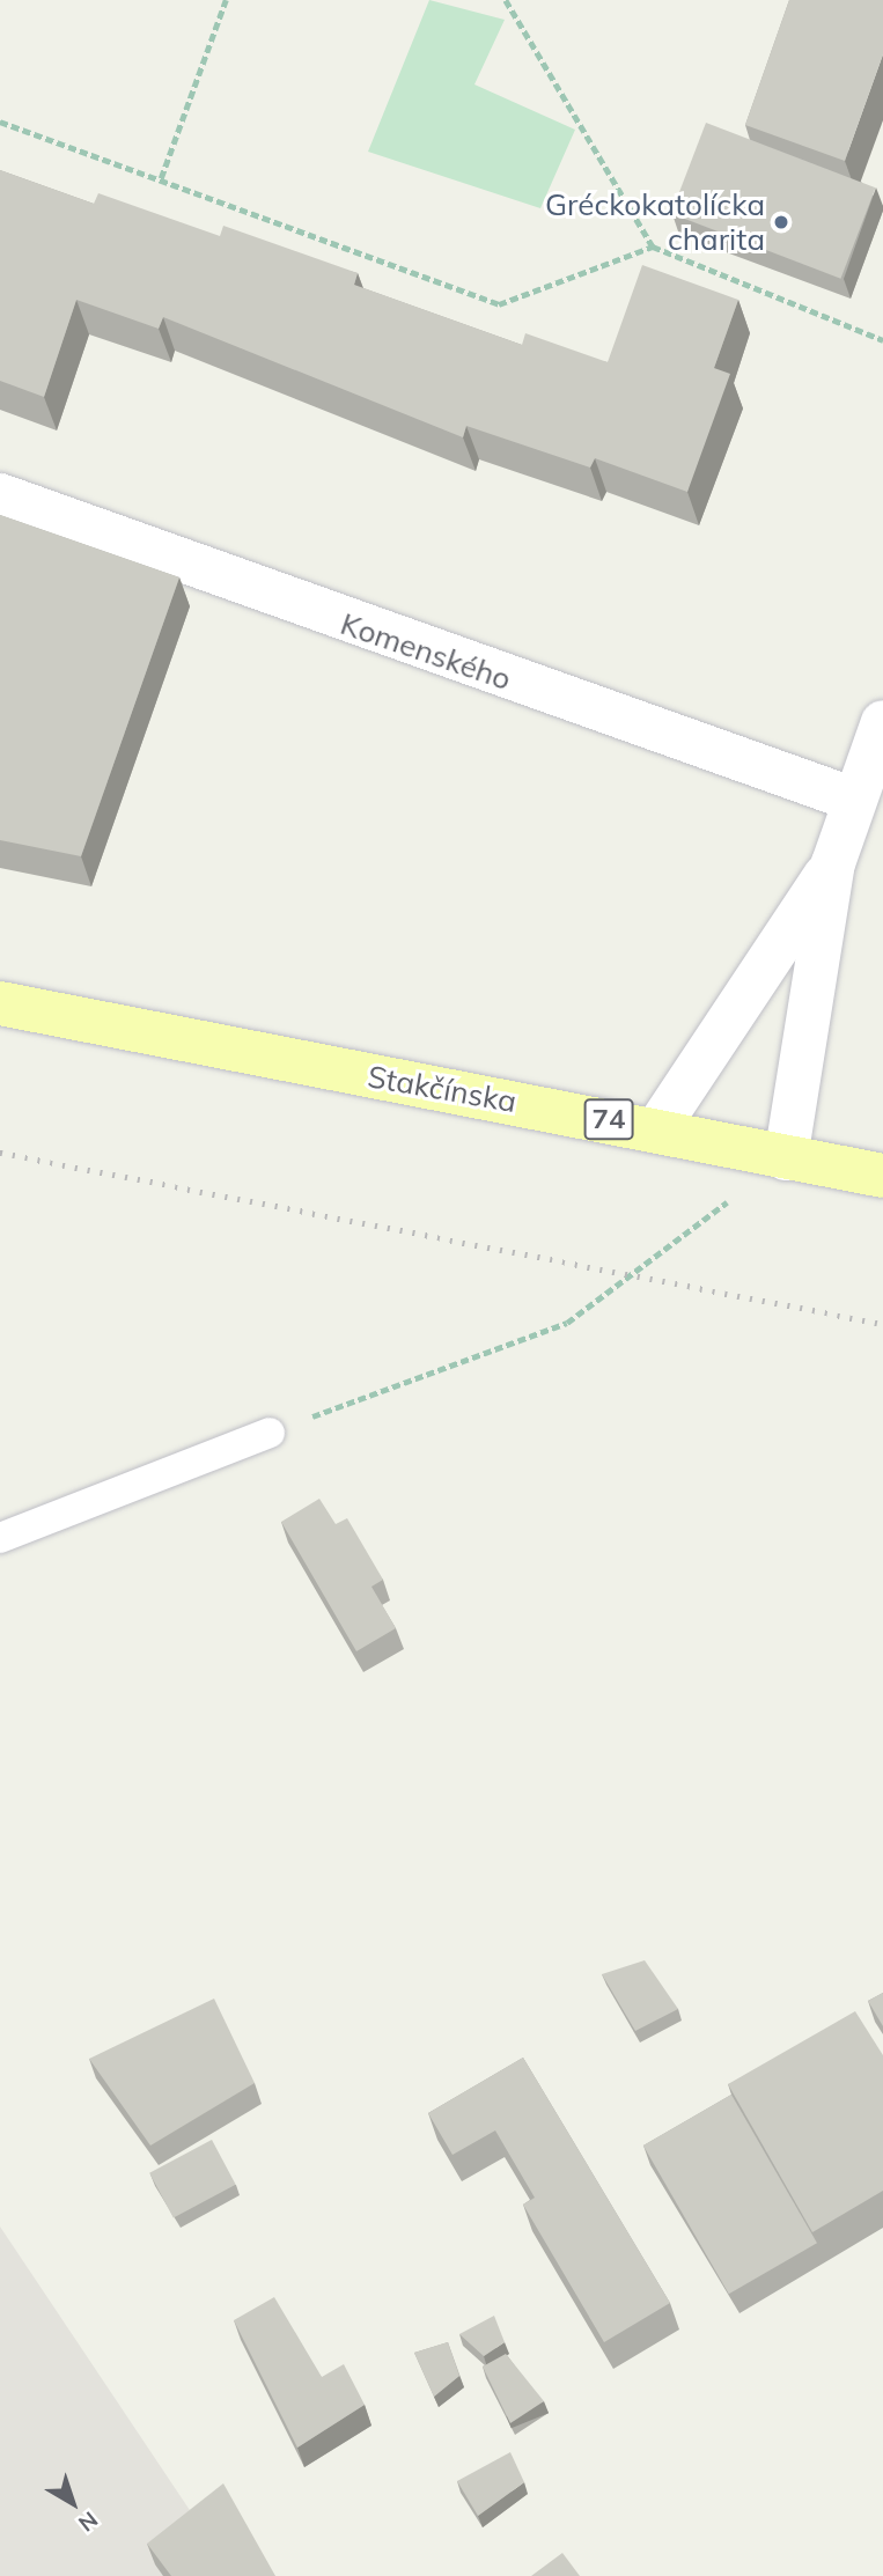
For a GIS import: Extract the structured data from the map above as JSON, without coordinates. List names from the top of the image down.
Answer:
{
  "streets": {
    "main road": ["Stakčínska", "74"],
    "street": ["Komenského"]
  },
  "places": ["Gréckokatolícka charita"],
  "north": "bottom right"
}
